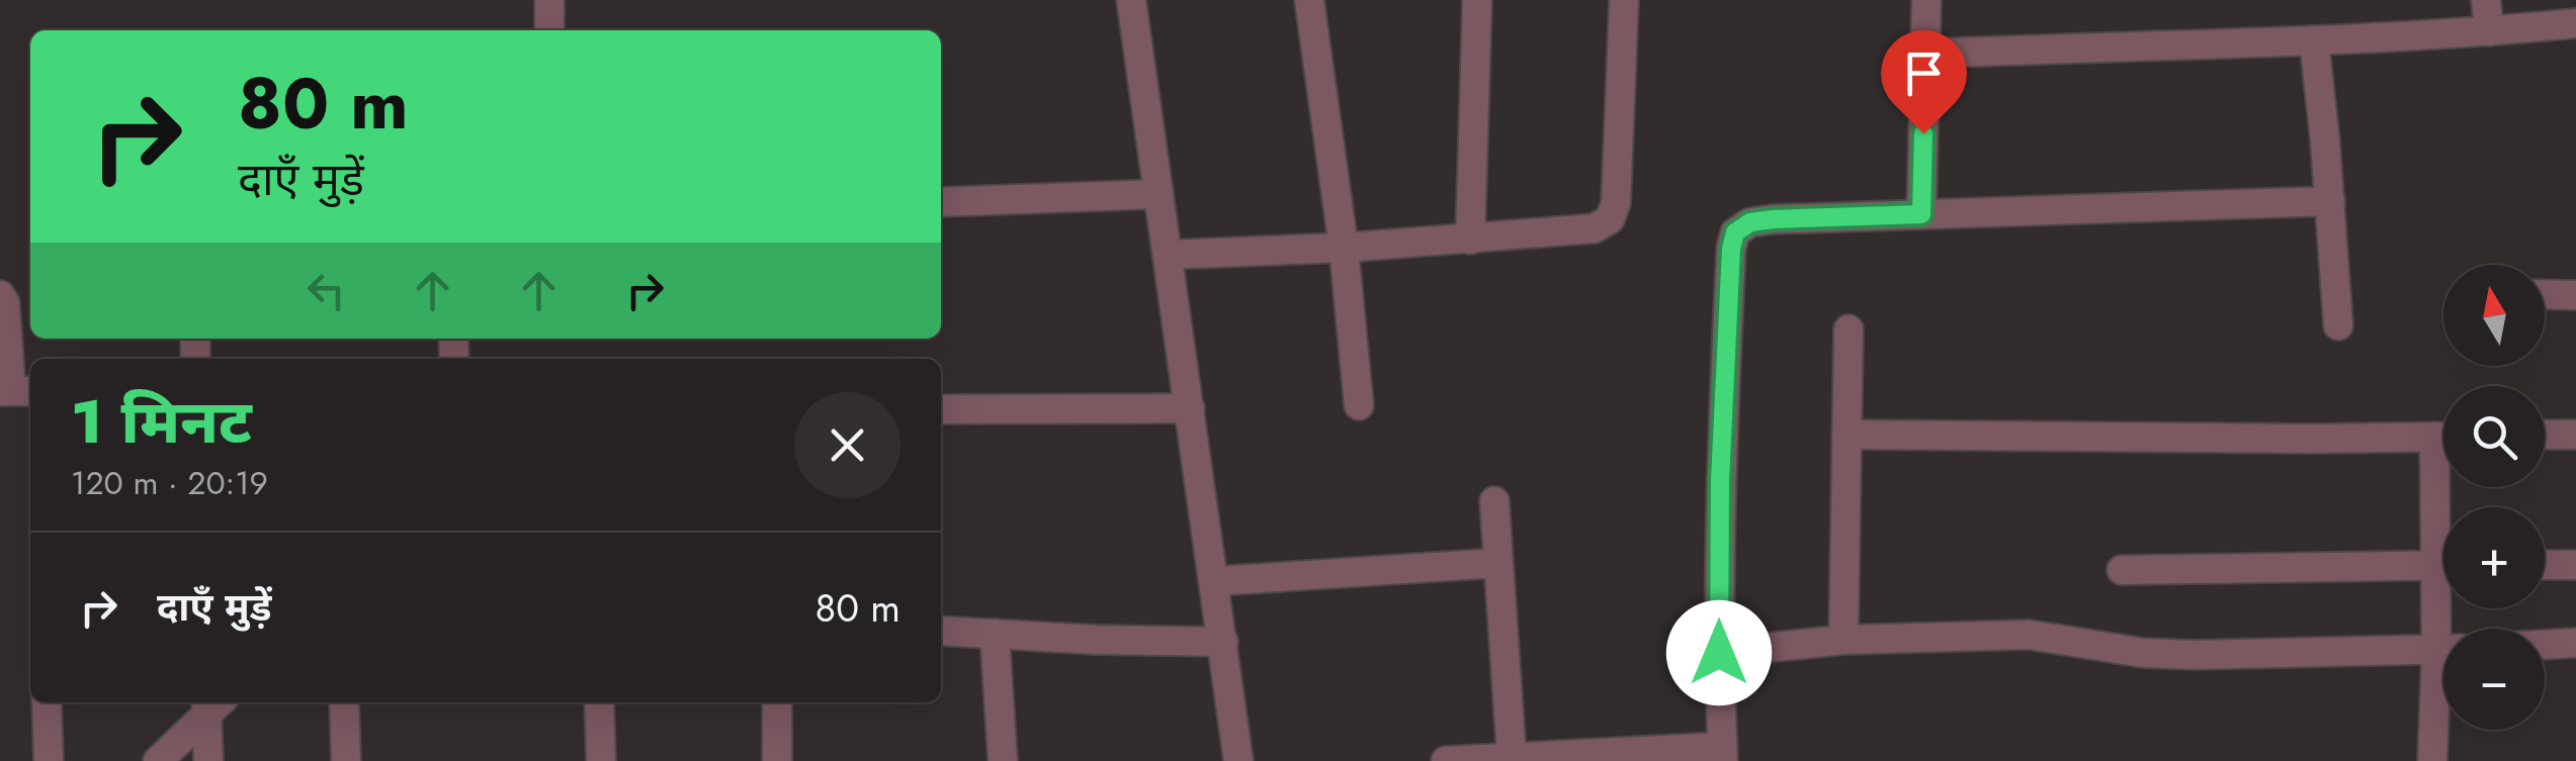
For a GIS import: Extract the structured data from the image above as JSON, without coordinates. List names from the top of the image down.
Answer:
{
  "north": "top",
  "page": {
    "turn": ["80 m", "दाएँ मुड़ें"],
    "map_buttons": ["+", "−"],
    "heading": ["1 मिनट", "120 m · 20:19"],
    "list": [
      {
        "name": "दाएँ मुड़ें",
        "value": "80 m"
      }
    ]
  }
}
